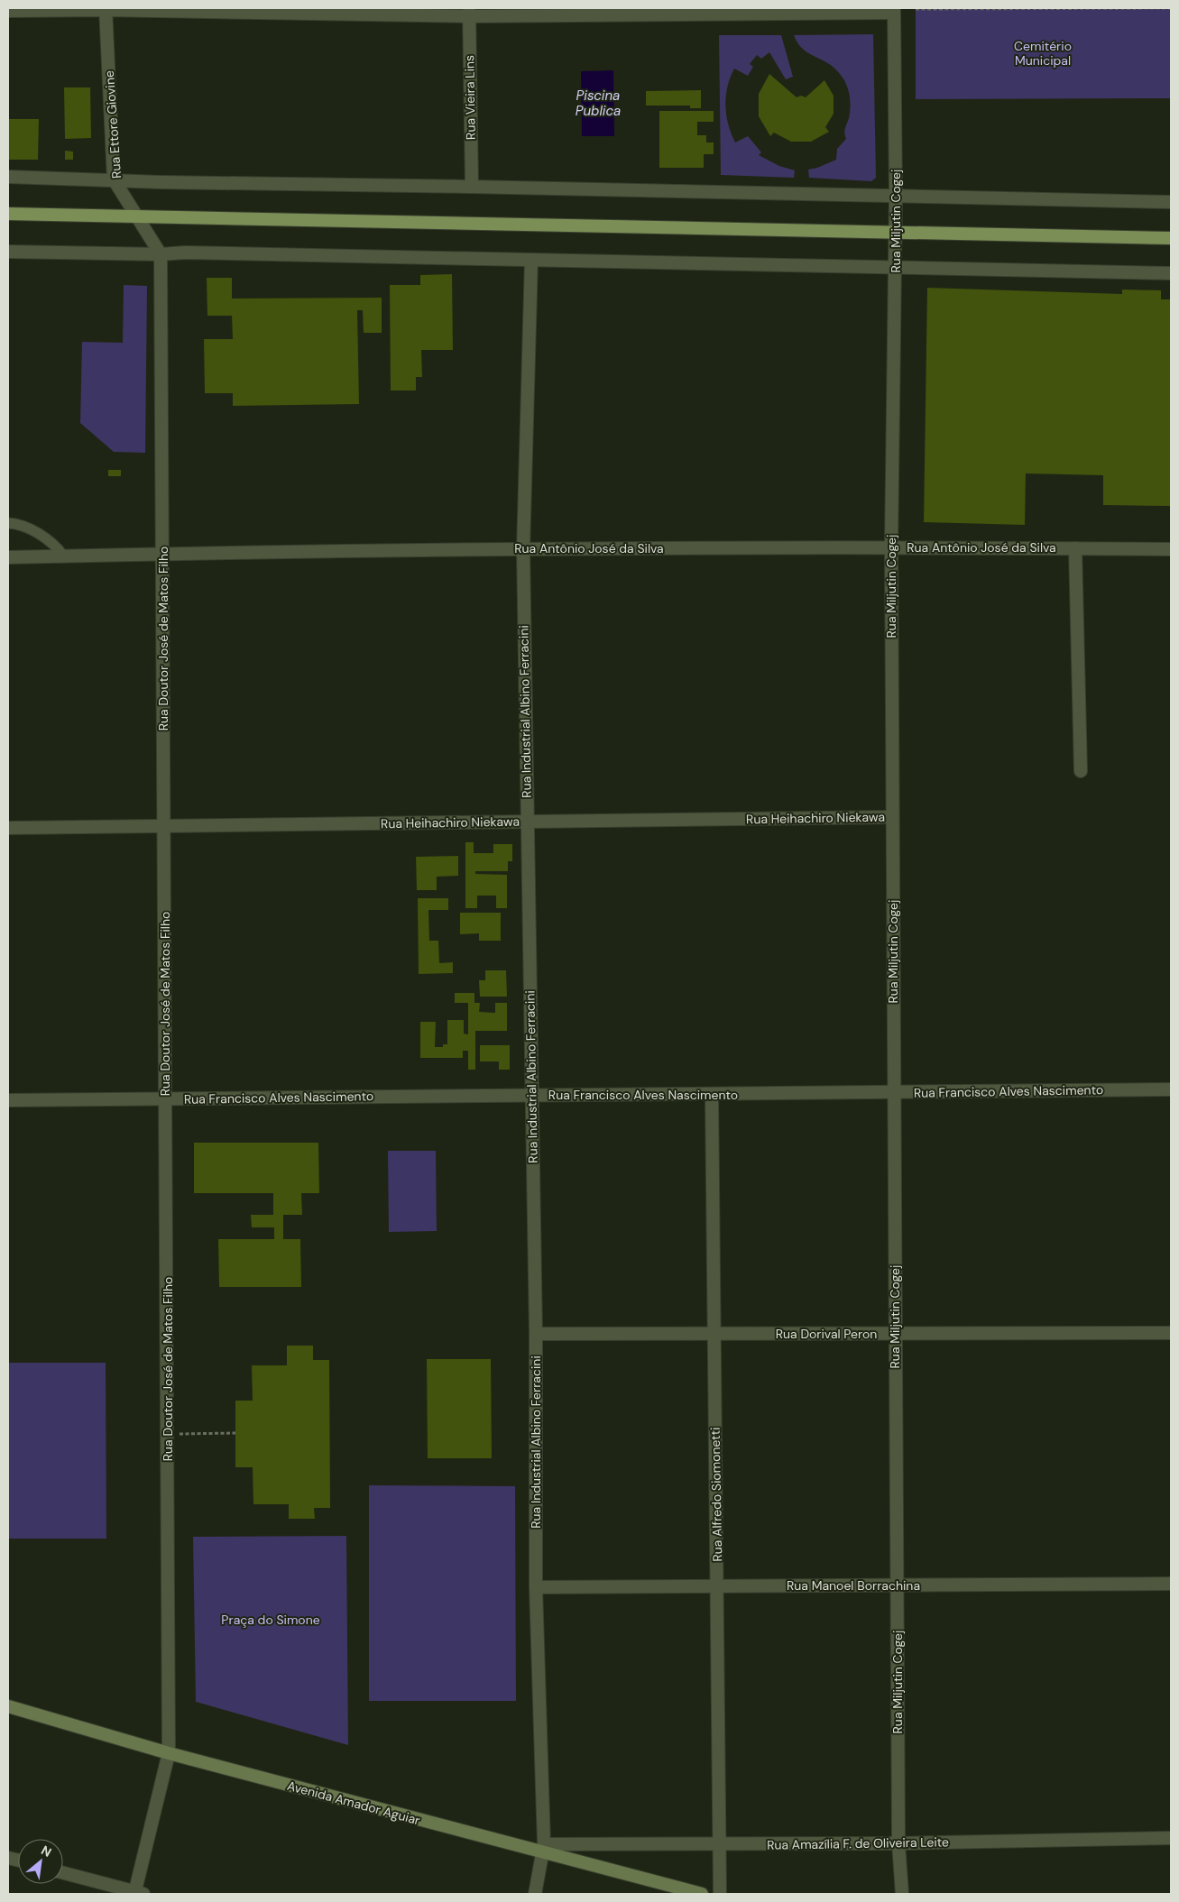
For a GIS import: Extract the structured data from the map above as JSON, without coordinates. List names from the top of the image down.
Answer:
{
  "streets": {
    "main road": ["Avenida Amador Aguiar"],
    "street": [
      "Rua Vieira Lins",
      "Rua Ettore Giovine",
      "Rua Miljutin Cogej",
      "Rua Antônio José da Silva",
      "Rua Doutor José de Matos Filho",
      "Rua Industrial Albino Ferracini",
      "Rua Heihachiro Niekawa",
      "Rua Francisco Alves Nascimento",
      "Rua Dorival Peron",
      "Rua Alfredo Siomonetti",
      "Rua Manoel Borrachina",
      "Rua Amazília F. de Oliveira Leite"
    ]
  },
  "crossings": [
    ["Rua Ettore Giovine", "Rua Doutor José de Matos Filho"],
    ["Rua Miljutin Cogej", "Rua Antônio José da Silva"],
    ["Rua Miljutin Cogej", "Rua Heihachiro Niekawa"],
    ["Rua Miljutin Cogej", "Rua Francisco Alves Nascimento"],
    ["Rua Miljutin Cogej", "Rua Dorival Peron"],
    ["Rua Miljutin Cogej", "Rua Manoel Borrachina"],
    ["Rua Miljutin Cogej", "Rua Amazília F. de Oliveira Leite"],
    ["Rua Antônio José da Silva", "Rua Doutor José de Matos Filho"],
    ["Rua Antônio José da Silva", "Rua Industrial Albino Ferracini"],
    ["Rua Doutor José de Matos Filho", "Rua Heihachiro Niekawa"],
    ["Rua Doutor José de Matos Filho", "Rua Francisco Alves Nascimento"],
    ["Rua Doutor José de Matos Filho", "Avenida Amador Aguiar"],
    ["Rua Industrial Albino Ferracini", "Rua Heihachiro Niekawa"],
    ["Rua Industrial Albino Ferracini", "Rua Francisco Alves Nascimento"],
    ["Rua Industrial Albino Ferracini", "Rua Dorival Peron"],
    ["Rua Industrial Albino Ferracini", "Rua Manoel Borrachina"],
    ["Rua Industrial Albino Ferracini", "Avenida Amador Aguiar"],
    ["Rua Industrial Albino Ferracini", "Rua Amazília F. de Oliveira Leite"],
    ["Rua Francisco Alves Nascimento", "Rua Alfredo Siomonetti"],
    ["Rua Dorival Peron", "Rua Alfredo Siomonetti"],
    ["Rua Alfredo Siomonetti", "Rua Manoel Borrachina"],
    ["Rua Alfredo Siomonetti", "Rua Amazília F. de Oliveira Leite"],
    ["Avenida Amador Aguiar", "Rua Amazília F. de Oliveira Leite"]
  ],
  "water": ["Piscina Publica"],
  "parks": ["Cemitério Municipal", "Praça do Simone"],
  "north": "top right"
}
